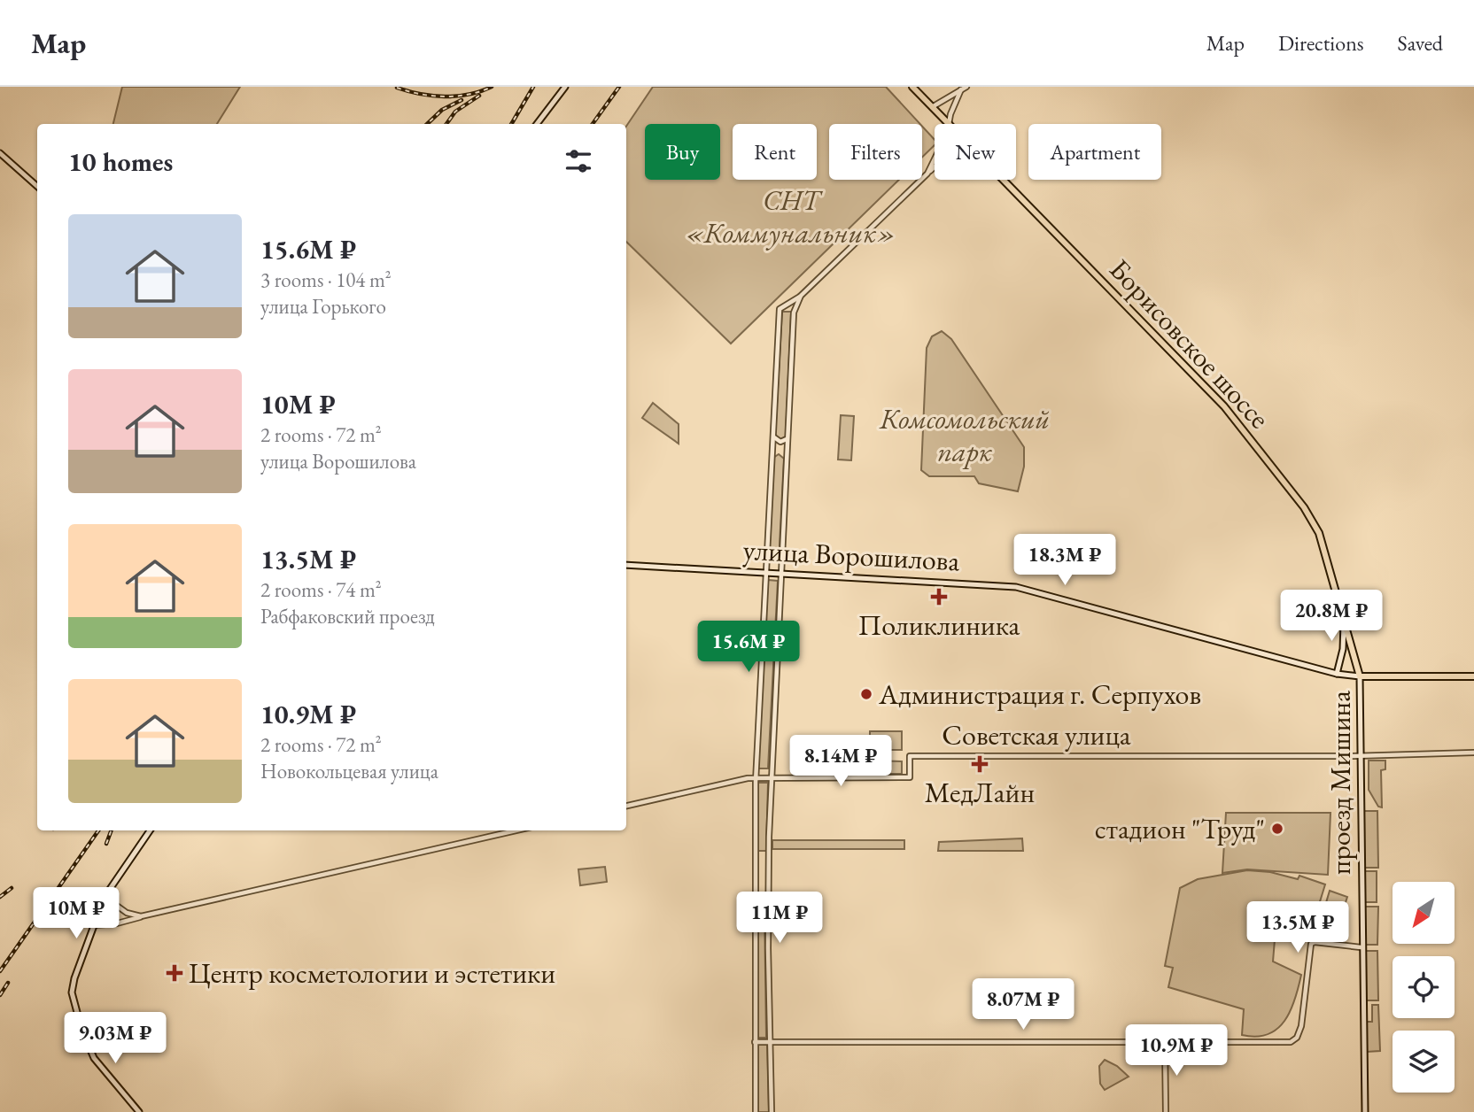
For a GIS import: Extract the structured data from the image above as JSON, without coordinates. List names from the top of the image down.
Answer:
{
  "streets": {
    "main road": ["Борисовское шоссе", "улица Ворошилова", "проезд Мишина"],
    "street": ["Советская улица"]
  },
  "crossings": [
    ["Борисовское шоссе", "улица Ворошилова"],
    ["Борисовское шоссе", "проезд Мишина"],
    ["улица Ворошилова", "проезд Мишина"],
    ["Советская улица", "проезд Мишина"]
  ],
  "parks": ["СНТ «Коммунальник»", "Комсомольский парк"],
  "places": {
    "health": ["Поликлиника", "МедЛайн", "Центр косметологии и эстетики"],
    "other": ["Администрация г. Серпухов", "стадион \"Труд\""]
  },
  "north": "bottom left",
  "page": {
    "header": "Map",
    "nav": ["Map", "Directions", "Saved"],
    "chip": [
      "Buy",
      "Rent",
      "Filters",
      "New",
      "Apartment"
    ],
    "heading": "10 homes",
    "list": [
      {
        "name": "15.6M ₽",
        "note": "3 rooms · 104 m² · улица Горького"
      },
      {
        "name": "10M ₽",
        "note": "2 rooms · 72 m² · улица Ворошилова"
      },
      {
        "name": "13.5M ₽",
        "note": "2 rooms · 74 m² · Рабфаковский проезд"
      },
      {
        "name": "10.9M ₽",
        "note": "2 rooms · 72 m² · Новокольцевая улица"
      }
    ],
    "price": [
      "18.3M ₽",
      "20.8M ₽",
      "15.6M ₽",
      "8.14M ₽",
      "10M ₽",
      "11M ₽",
      "13.5M ₽",
      "8.07M ₽",
      "9.03M ₽",
      "10.9M ₽"
    ]
  }
}
